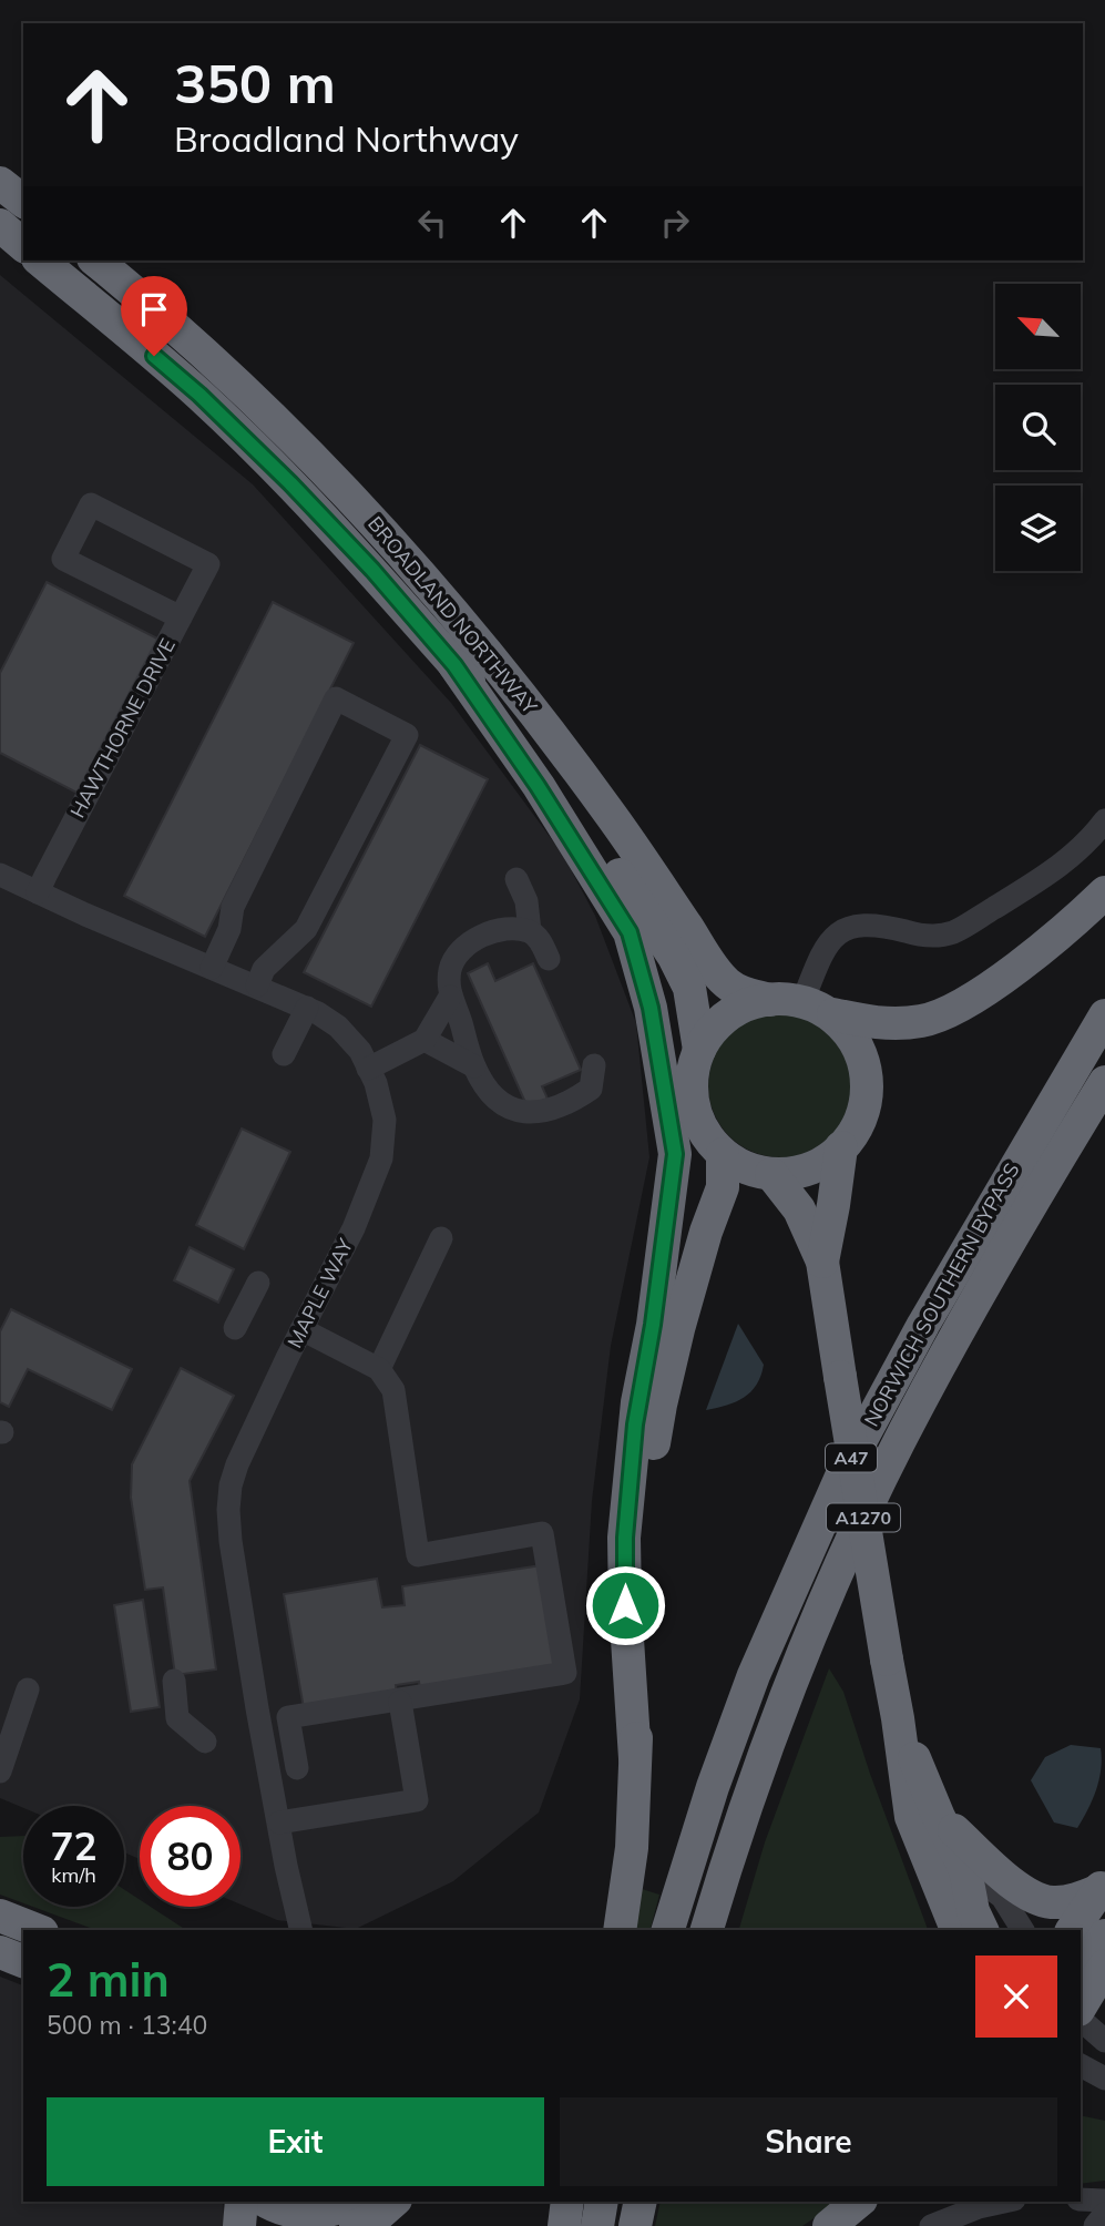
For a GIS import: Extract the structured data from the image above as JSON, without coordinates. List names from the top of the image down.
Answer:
{
  "streets": {
    "highway": [
      "BROADLAND NORTHWAY",
      "NORWICH SOUTHERN BYPASS",
      "A47",
      "A1270"
    ],
    "street": ["HAWTHORNE DRIVE", "MAPLE WAY"]
  },
  "crossings": [
    ["BROADLAND NORTHWAY", "A1270"],
    ["HAWTHORNE DRIVE", "MAPLE WAY"]
  ],
  "north": "top left",
  "page": {
    "turn": ["350 m", "Broadland Northway"],
    "speed": "72 km/h",
    "limit": "80",
    "heading": ["2 min", "500 m · 13:40"],
    "buttons": ["Exit", "Share"]
  }
}
